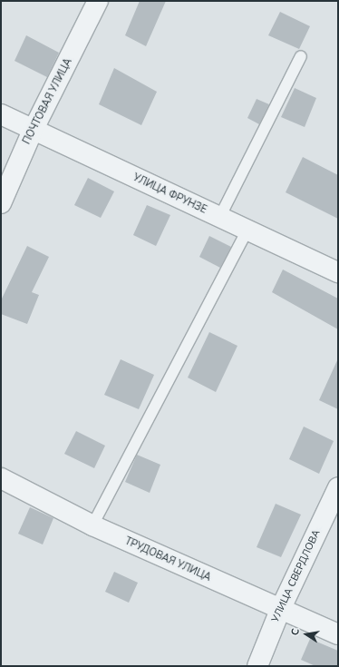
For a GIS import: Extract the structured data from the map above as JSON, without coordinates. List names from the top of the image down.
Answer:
{
  "streets": {
    "street": [
      "ПОЧТОВАЯ УЛИЦА",
      "УЛИЦА ФРУНЗЕ",
      "ТРУДОВАЯ УЛИЦА",
      "УЛИЦА СВЕРДЛОВА"
    ]
  },
  "crossings": [
    ["ПОЧТОВАЯ УЛИЦА", "УЛИЦА ФРУНЗЕ"],
    ["ТРУДОВАЯ УЛИЦА", "УЛИЦА СВЕРДЛОВА"]
  ],
  "north": "left"
}
